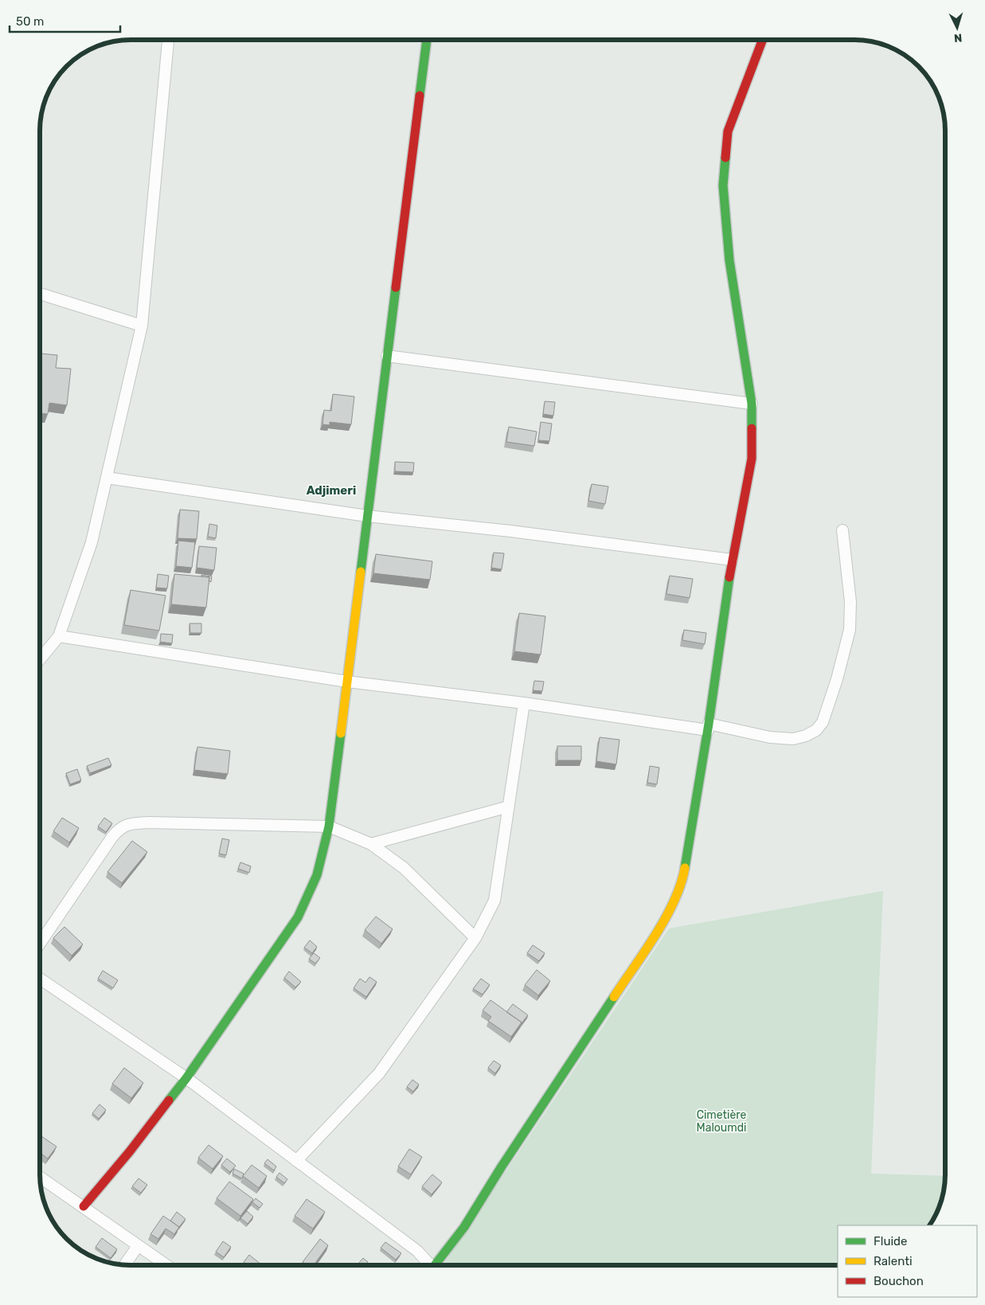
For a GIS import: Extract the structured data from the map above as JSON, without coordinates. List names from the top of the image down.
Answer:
{
  "districts": ["Adjimeri"],
  "parks": ["Cimetière Maloumdi"],
  "legend": ["Fluide", "Ralenti", "Bouchon"],
  "scale_bar": "50 m",
  "north": "bottom"
}
